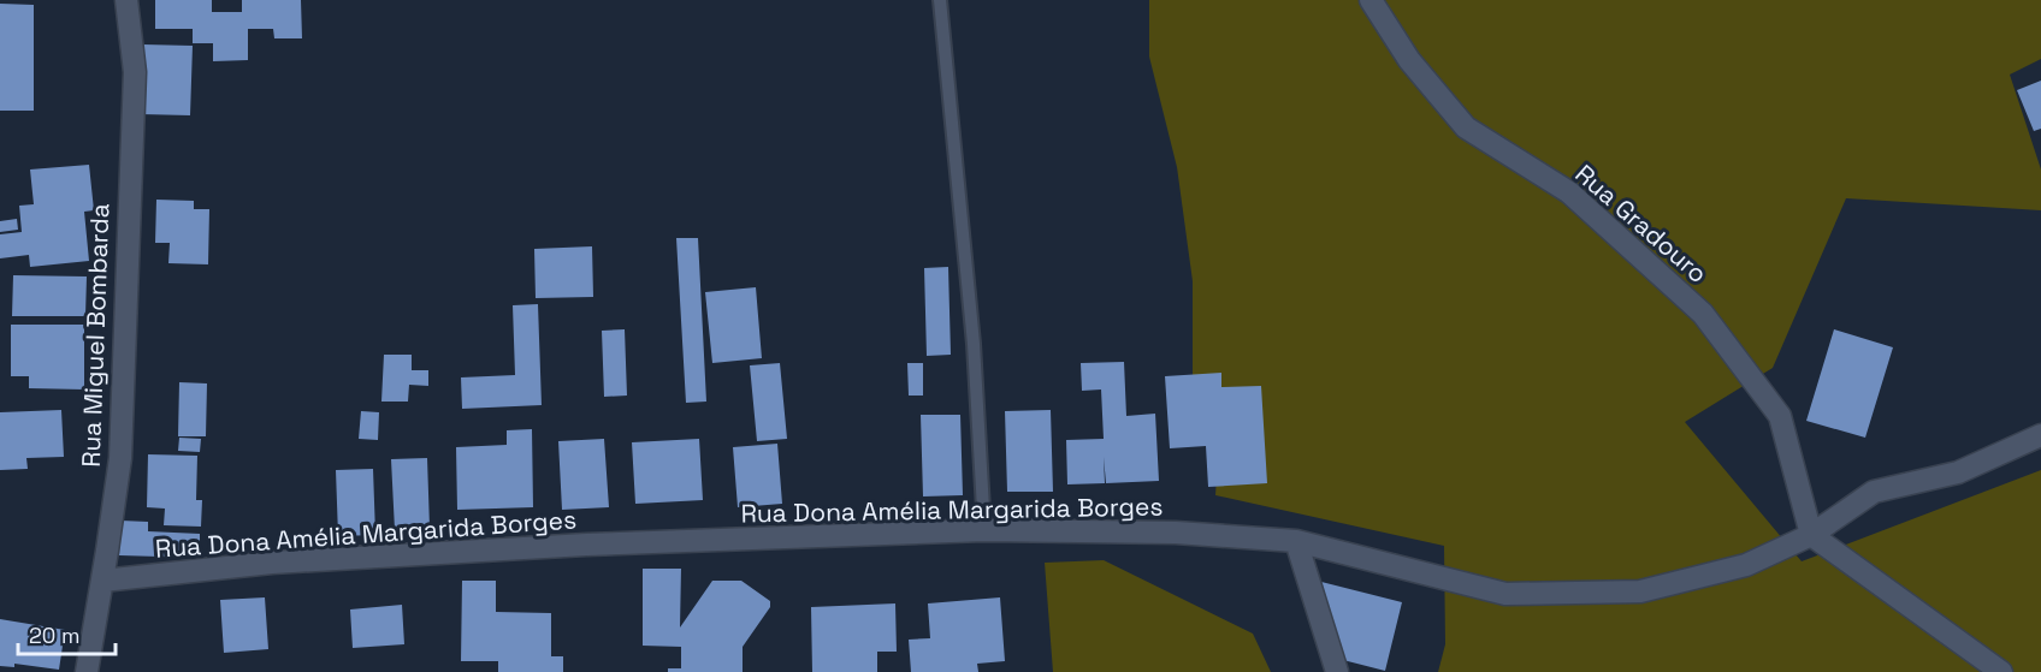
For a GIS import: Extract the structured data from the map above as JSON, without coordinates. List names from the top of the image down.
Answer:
{
  "streets": {
    "street": ["Rua Gradouro", "Rua Miguel Bombarda", "Rua Dona Amélia Margarida Borges"]
  },
  "crossings": [
    ["Rua Gradouro", "Rua Dona Amélia Margarida Borges"],
    ["Rua Miguel Bombarda", "Rua Dona Amélia Margarida Borges"]
  ],
  "scale_bar": "20 m"
}
